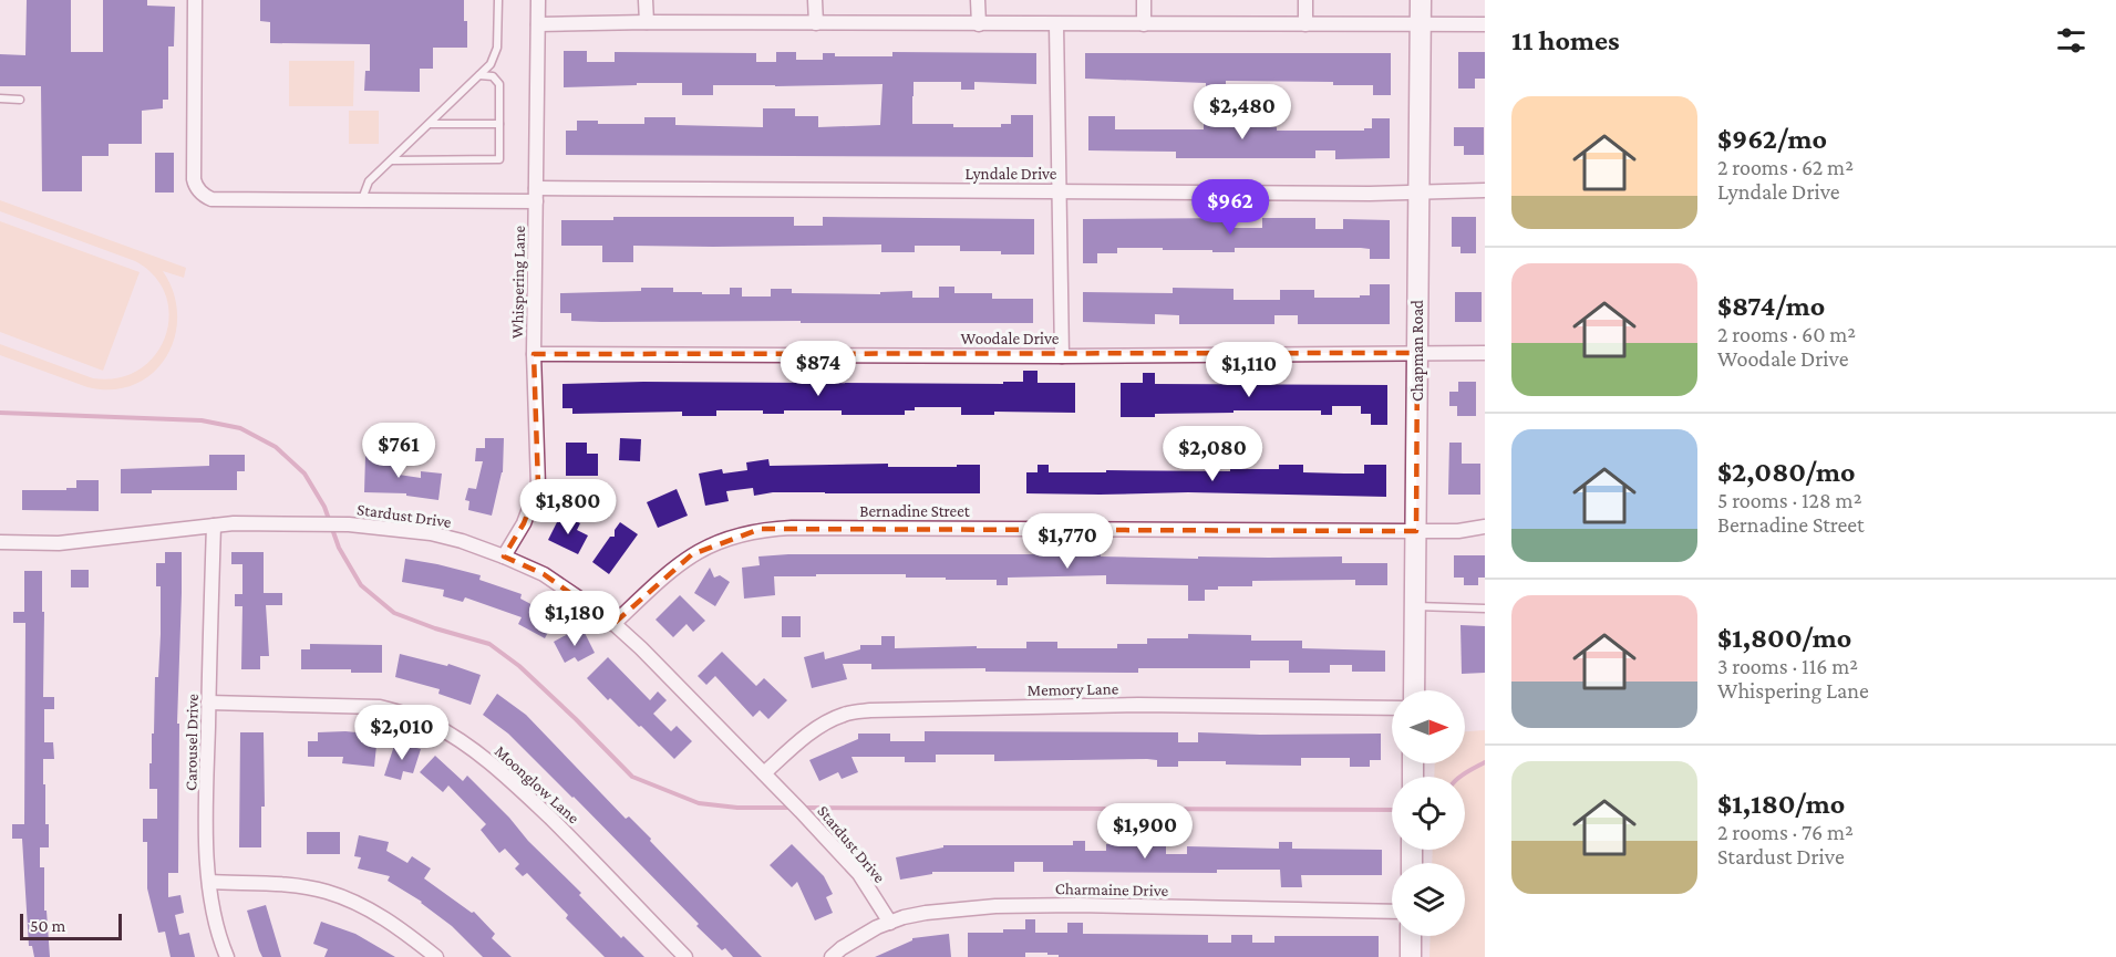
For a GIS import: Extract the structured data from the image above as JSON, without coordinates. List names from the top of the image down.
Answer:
{
  "streets": {
    "street": [
      "Lyndale Drive",
      "Whispering Lane",
      "Woodale Drive",
      "Chapman Road",
      "Bernadine Street",
      "Stardust Drive",
      "Memory Lane",
      "Carousel Drive",
      "Moonglow Lane",
      "Charmaine Drive"
    ]
  },
  "crossings": [
    ["Lyndale Drive", "Whispering Lane"],
    ["Lyndale Drive", "Chapman Road"],
    ["Whispering Lane", "Woodale Drive"],
    ["Whispering Lane", "Stardust Drive"],
    ["Woodale Drive", "Chapman Road"],
    ["Chapman Road", "Bernadine Street"],
    ["Bernadine Street", "Stardust Drive"],
    ["Stardust Drive", "Memory Lane"],
    ["Stardust Drive", "Carousel Drive"],
    ["Stardust Drive", "Charmaine Drive"],
    ["Carousel Drive", "Moonglow Lane"]
  ],
  "scale_bar": "50 m",
  "north": "right",
  "page": {
    "heading": "11 homes",
    "list": [
      {
        "name": "$962/mo",
        "note": "2 rooms · 62 m² · Lyndale Drive"
      },
      {
        "name": "$874/mo",
        "note": "2 rooms · 60 m² · Woodale Drive"
      },
      {
        "name": "$2,080/mo",
        "note": "5 rooms · 128 m² · Bernadine Street"
      },
      {
        "name": "$1,800/mo",
        "note": "3 rooms · 116 m² · Whispering Lane"
      },
      {
        "name": "$1,180/mo",
        "note": "2 rooms · 76 m² · Stardust Drive"
      }
    ],
    "price": [
      "$2,480",
      "$962",
      "$874",
      "$1,110",
      "$761",
      "$2,080",
      "$1,800",
      "$1,770",
      "$1,180",
      "$2,010",
      "$1,900"
    ],
    "scale": "50 m"
  }
}
